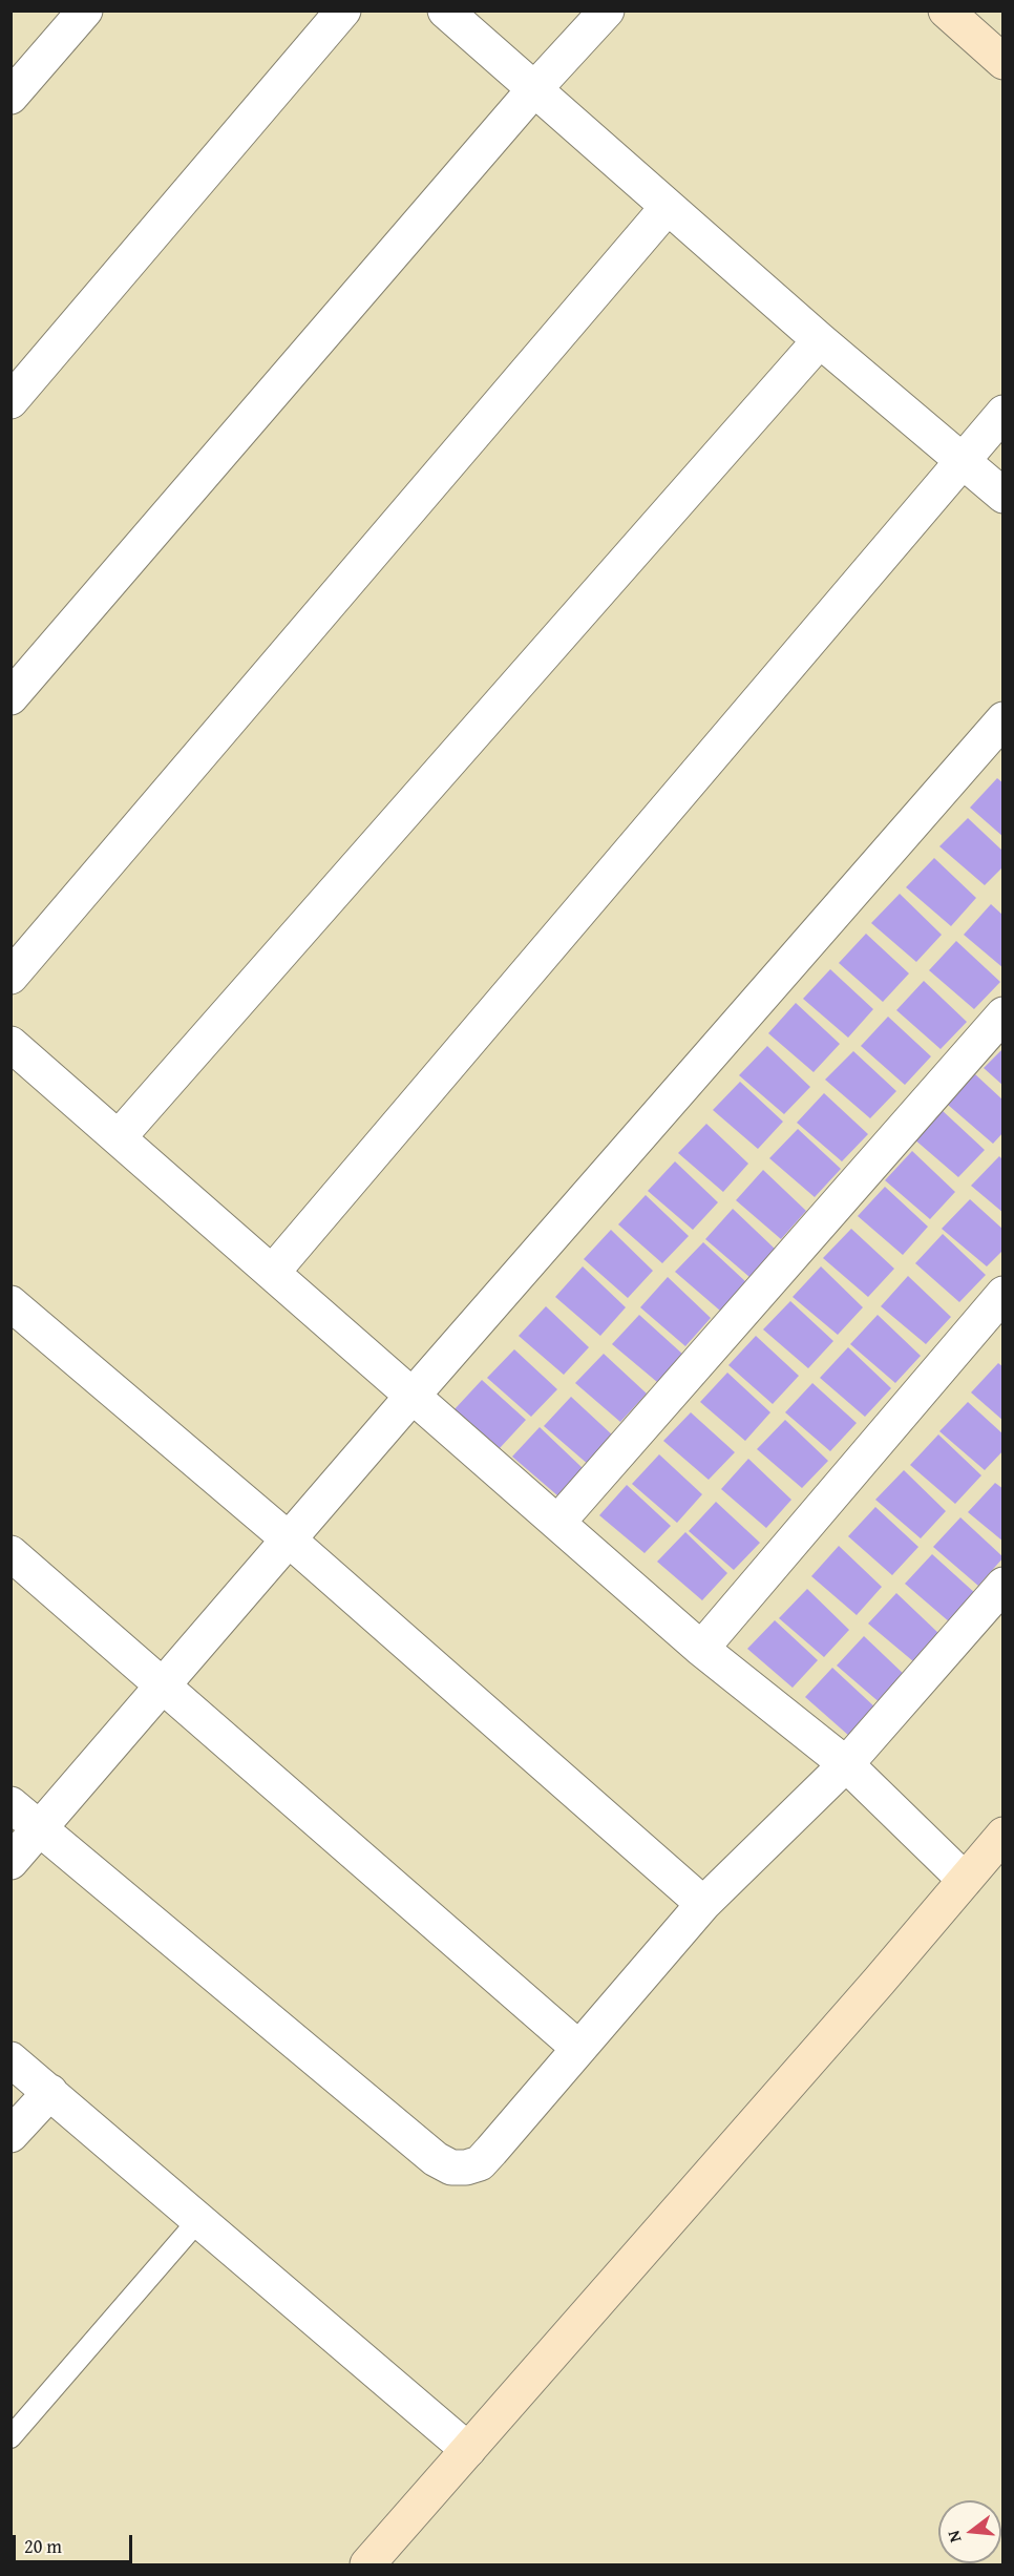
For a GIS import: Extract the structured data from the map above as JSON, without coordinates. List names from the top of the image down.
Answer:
{
  "scale_bar": "20 m",
  "north": "left"
}
